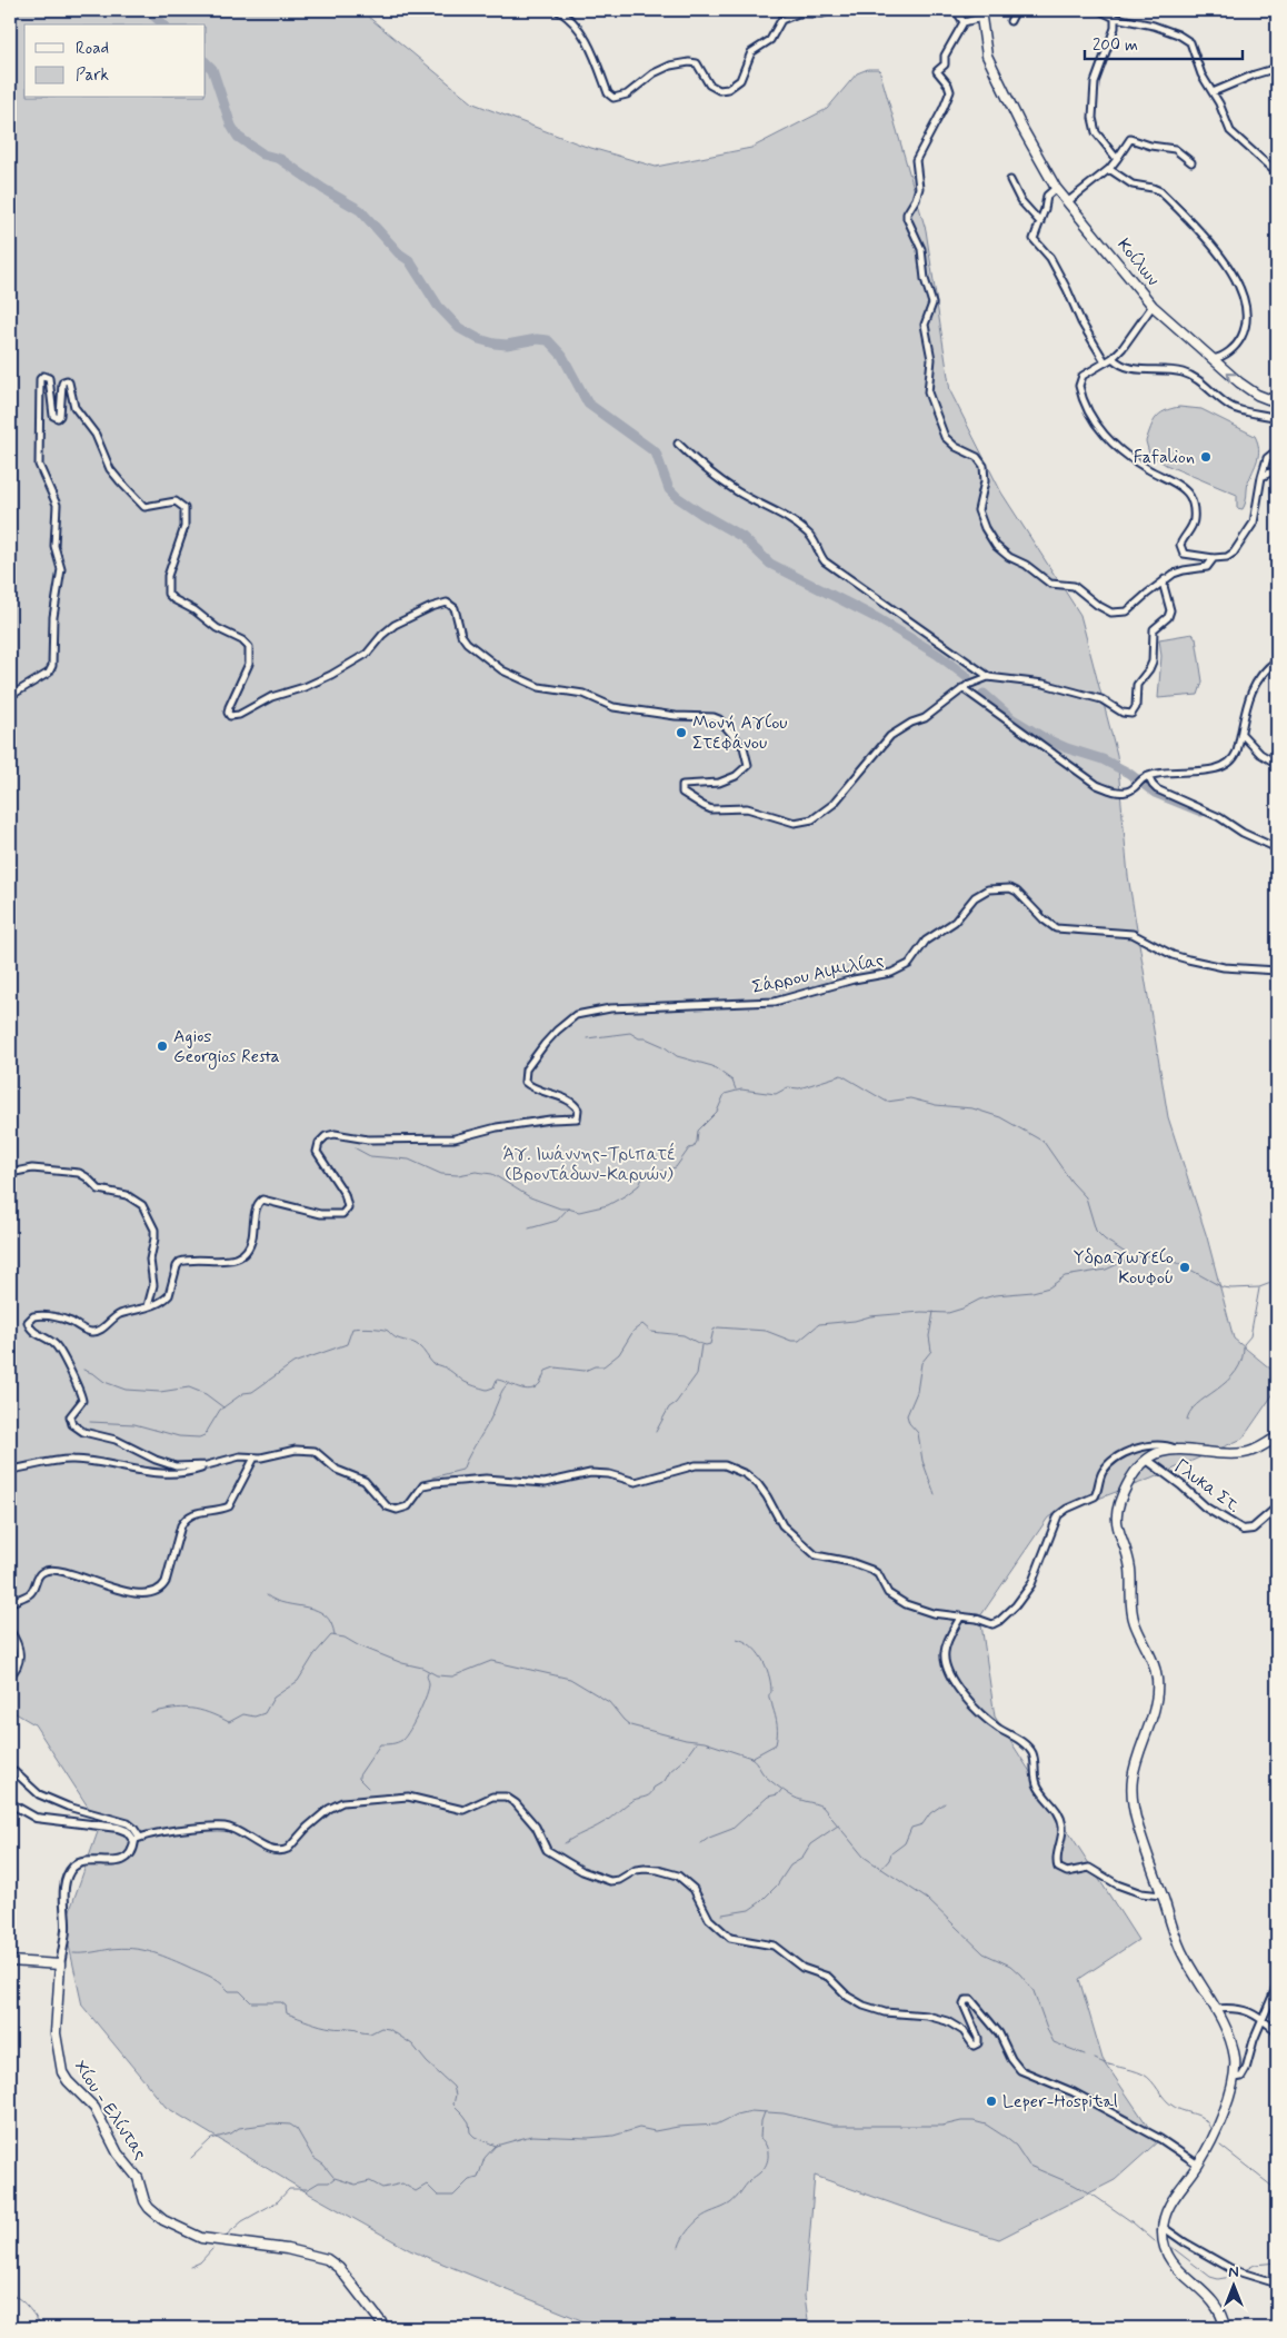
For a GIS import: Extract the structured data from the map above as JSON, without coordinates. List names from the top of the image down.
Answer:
{
  "streets": {
    "main road": ["Κοίλων", "Χίου - Ελίντας"],
    "street": ["Σάρρου Αιμιλίας", "Γλυκα Στ."]
  },
  "parks": ["Άγ. Ιωάννης-Τριπατέ (Βροντάδων-Καρυών)"],
  "places": [
    "Fafalion",
    "Μονή Αγίου Στεφάνου",
    "Agios Georgios Resta",
    "Υδραγωγείο Κουφού",
    "Leper-Hospital"
  ],
  "legend": ["Road", "Park"],
  "scale_bar": "200 m",
  "north": "top"
}
